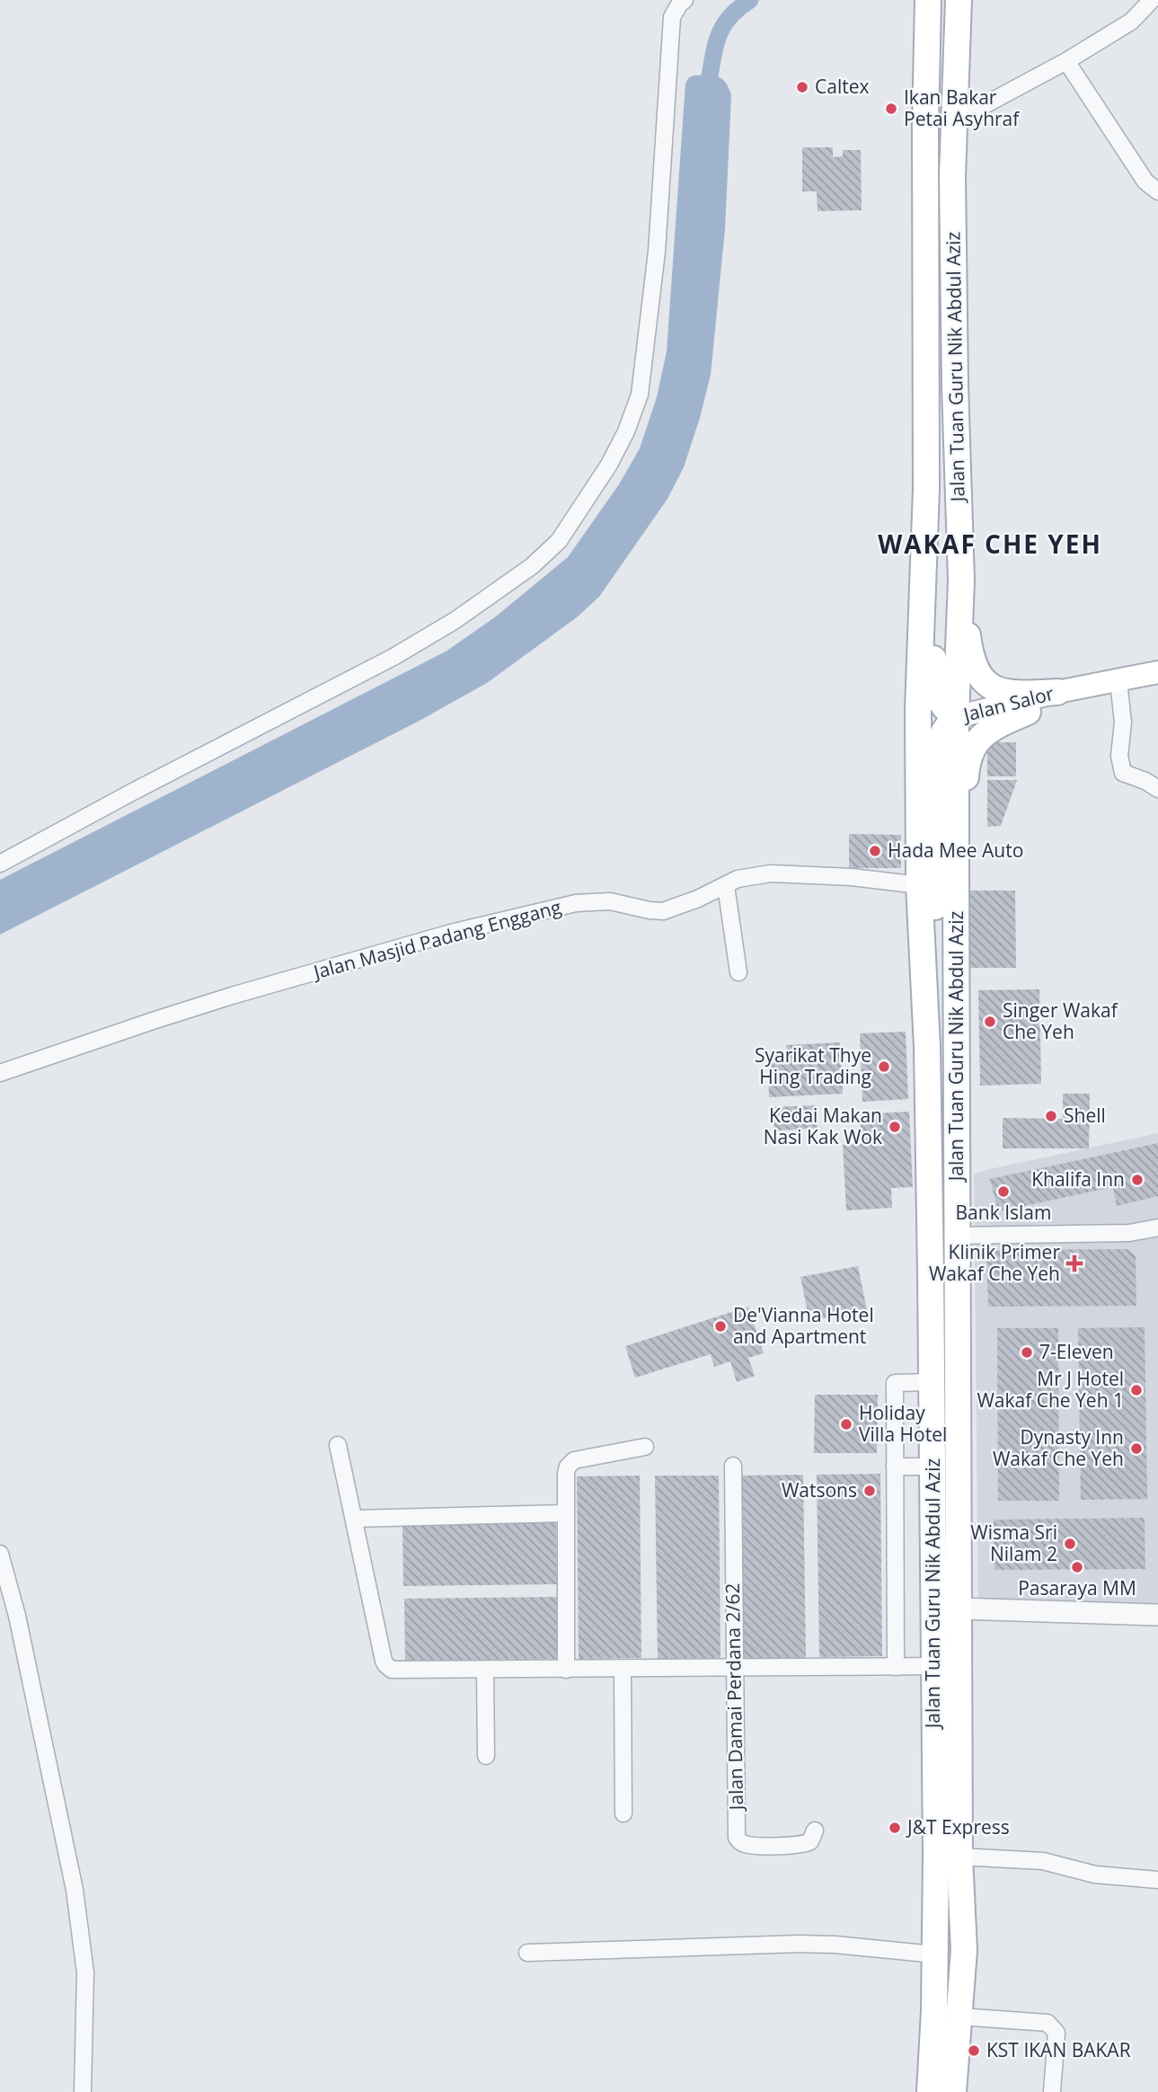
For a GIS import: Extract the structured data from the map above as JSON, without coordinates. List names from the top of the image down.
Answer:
{
  "streets": {
    "main road": ["Jalan Tuan Guru Nik Abdul Aziz", "Jalan Salor"],
    "street": ["Jalan Masjid Padang Enggang", "Jalan Damai Perdana 2/62"]
  },
  "crossings": [
    ["Jalan Tuan Guru Nik Abdul Aziz", "Jalan Salor"],
    ["Jalan Tuan Guru Nik Abdul Aziz", "Jalan Masjid Padang Enggang"]
  ],
  "districts": ["WAKAF CHE YEH"],
  "places": {
    "other": [
      "Caltex",
      "Ikan Bakar Petai Asyhraf",
      "Hada Mee Auto",
      "Singer Wakaf Che Yeh",
      "Syarikat Thye Hing Trading",
      "Shell",
      "Kedai Makan Nasi Kak Wok",
      "Khalifa Inn",
      "Bank Islam",
      "De'Vianna Hotel and Apartment",
      "7-Eleven",
      "Mr J Hotel Wakaf Che Yeh 1",
      "Holiday Villa Hotel",
      "Dynasty Inn Wakaf Che Yeh",
      "Watsons",
      "Wisma Sri Nilam 2",
      "Pasaraya MM",
      "J&T Express",
      "KST IKAN BAKAR"
    ],
    "health": ["Klinik Primer Wakaf Che Yeh"]
  }
}
